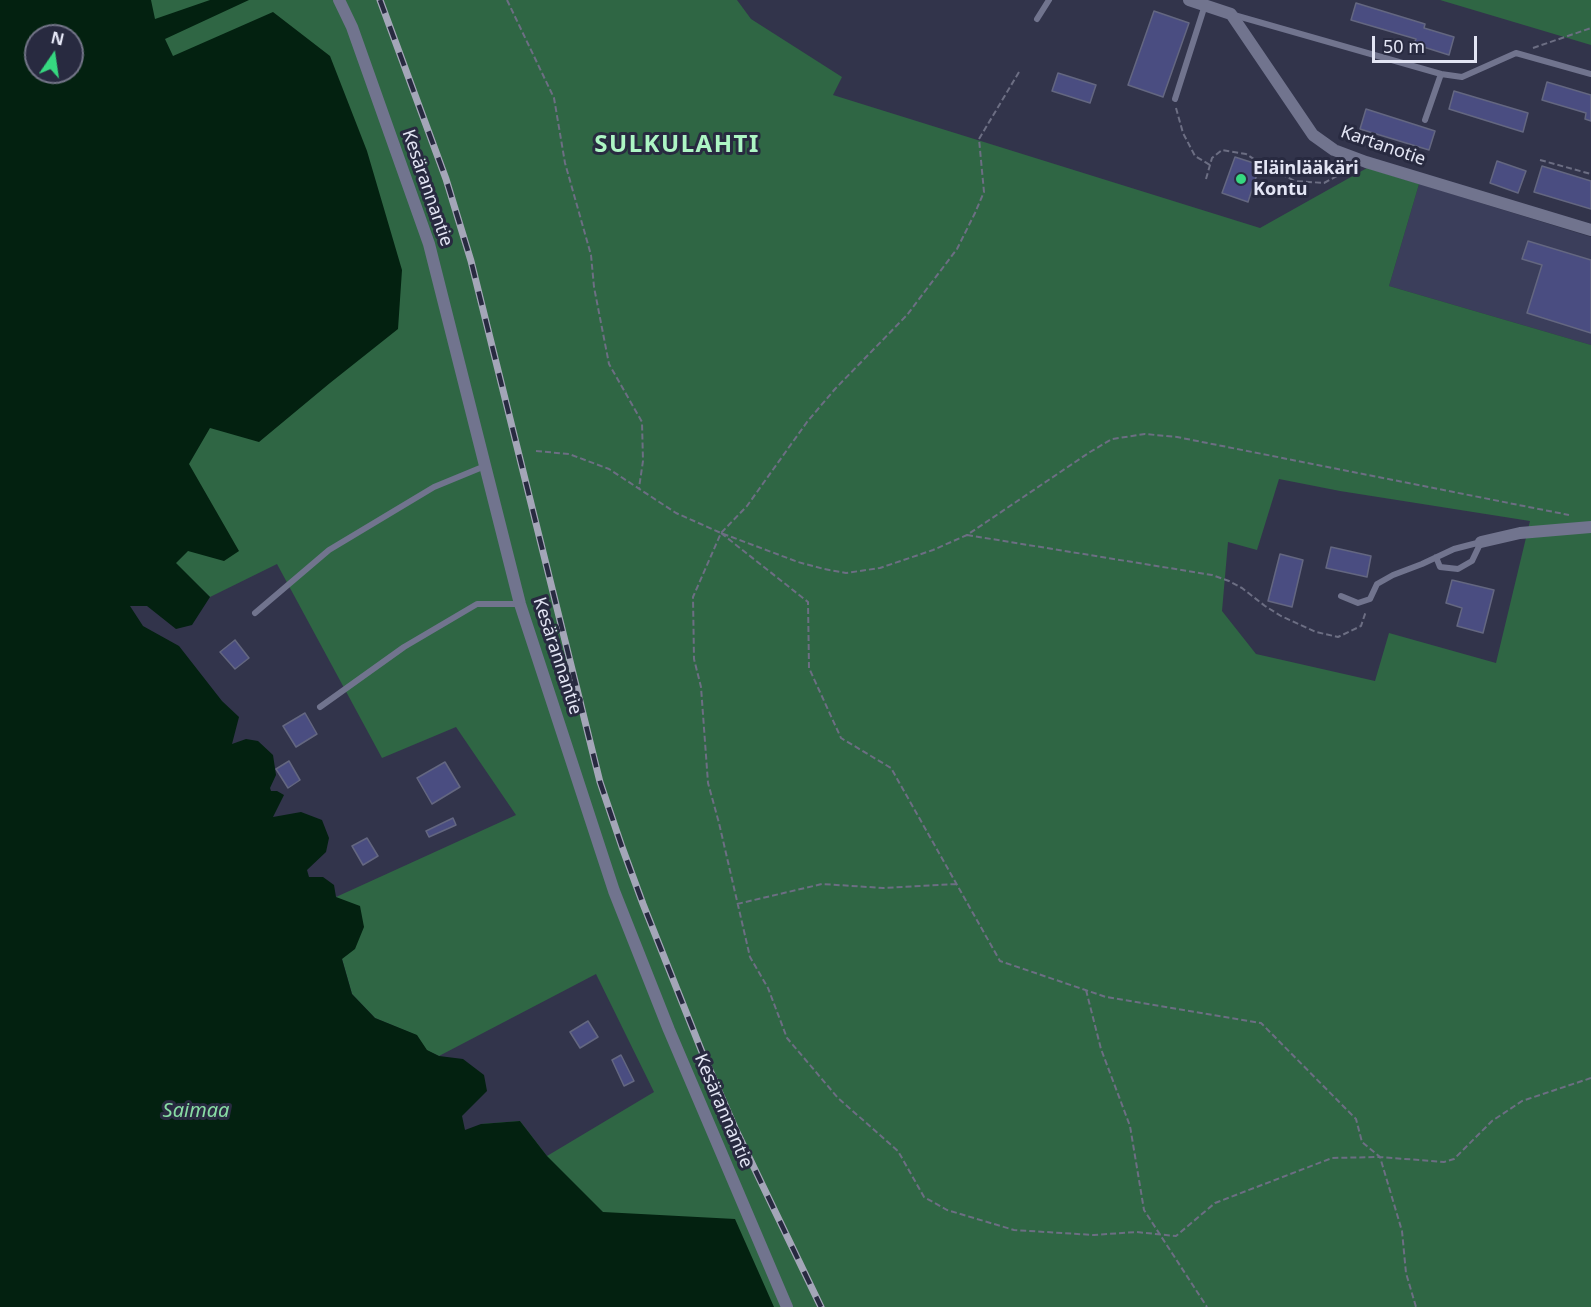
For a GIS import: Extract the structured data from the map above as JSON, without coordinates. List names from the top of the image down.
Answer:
{
  "streets": {
    "street": ["Kartanotie", "Kesärannantie"]
  },
  "districts": ["SULKULAHTI"],
  "water": ["Saimaa"],
  "places": ["Eläinlääkäri Kontu"],
  "scale_bar": "50 m",
  "north": "top"
}
